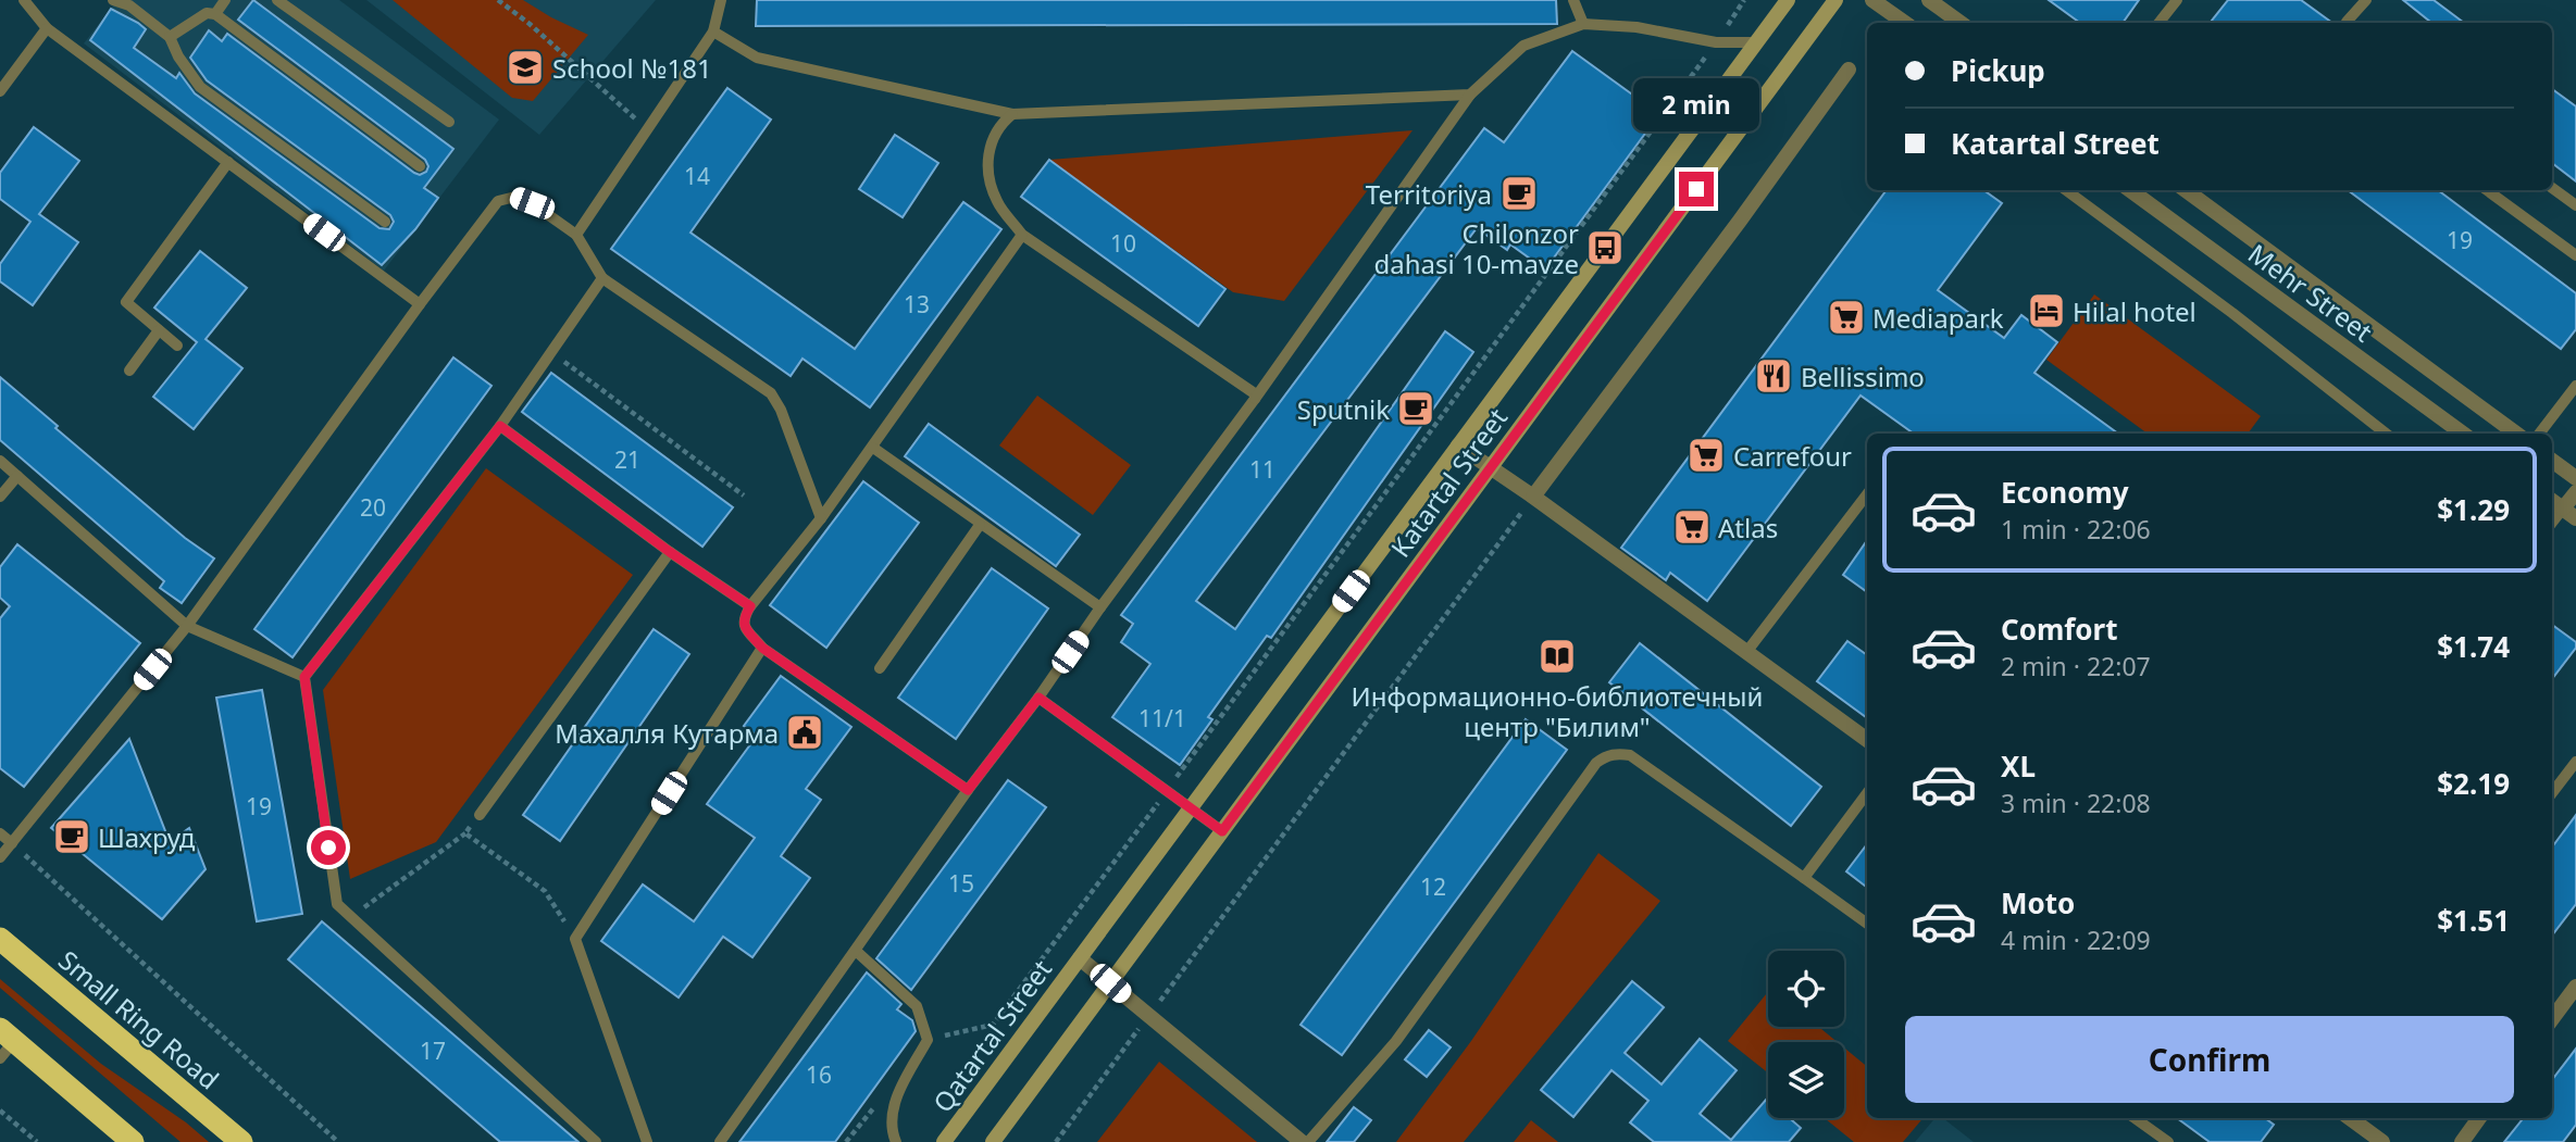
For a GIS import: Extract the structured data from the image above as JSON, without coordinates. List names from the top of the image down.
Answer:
{
  "streets": {
    "highway": ["Small Ring Road"],
    "main road": ["Katartal Street", "Qatartal Street"],
    "street": ["Mehr Street"]
  },
  "crossings": [
    ["Katartal Street", "Qatartal Street"]
  ],
  "places": {
    "school or university": ["School №181"],
    "cafe": ["Territoriya", "Sputnik", "Шахруд"],
    "bus stop": ["Chilonzor dahasi 10-mavze"],
    "hotel": ["Hilal hotel"],
    "supermarket": ["Mediapark", "Carrefour", "Atlas"],
    "restaurant": ["Bellissimo"],
    "library": ["Информационно-библиотечный центр \"Билим\""],
    "public building": ["Махалля Кутарма"]
  },
  "house_numbers": [
    "14",
    "19",
    "10",
    "13",
    "21",
    "11",
    "20",
    "11/1",
    "19",
    "15",
    "12",
    "17",
    "16"
  ],
  "page": {
    "banner": ["Pickup", "Katartal Street"],
    "bubble": "2 min",
    "list": [
      {
        "name": "Economy",
        "note": "1 min · 22:06",
        "value": "$1.29"
      },
      {
        "name": "Comfort",
        "note": "2 min · 22:07",
        "value": "$1.74"
      },
      {
        "name": "XL",
        "note": "3 min · 22:08",
        "value": "$2.19"
      },
      {
        "name": "Moto",
        "note": "4 min · 22:09",
        "value": "$1.51"
      }
    ],
    "buttons": "Confirm"
  }
}
